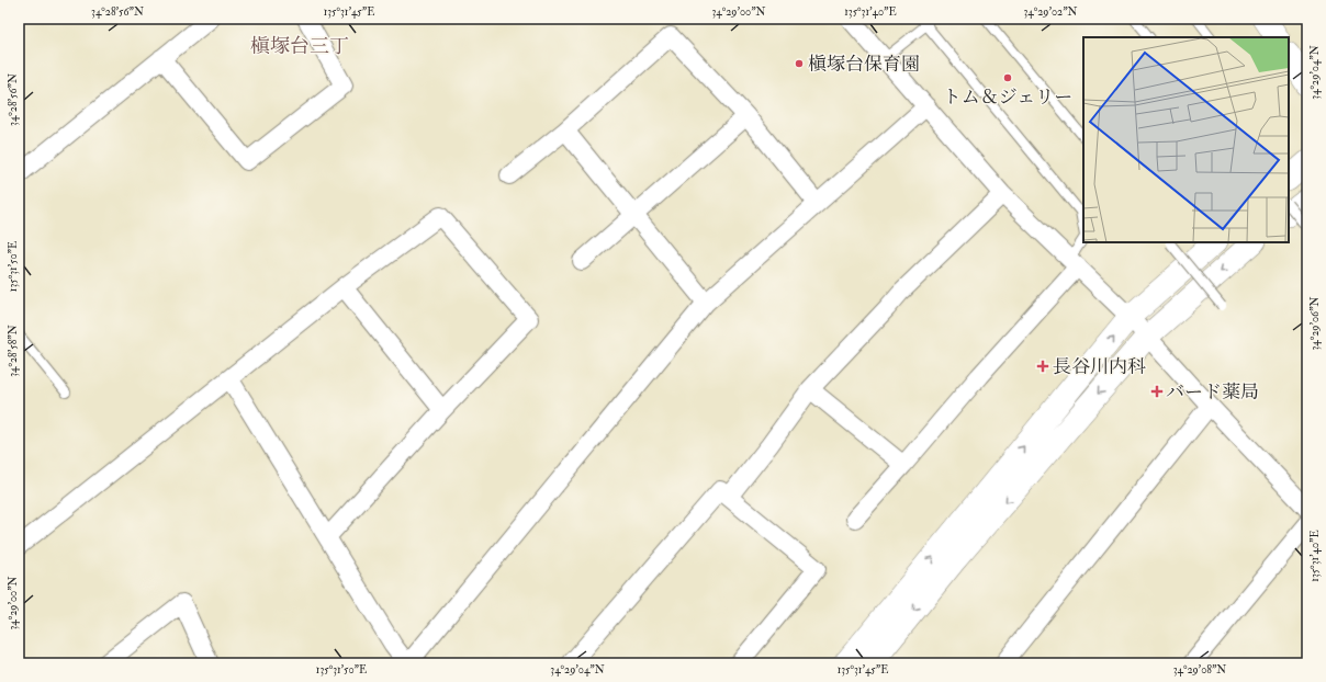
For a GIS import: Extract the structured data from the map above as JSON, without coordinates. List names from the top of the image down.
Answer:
{
  "districts": ["槇塚台三丁"],
  "places": {
    "other": ["槇塚台保育園", "トム＆ジェリー"],
    "health": ["長谷川内科", "バード薬局"]
  },
  "coordinates": [
    "34°28'56\"N",
    "135°31'45\"E",
    "34°29'00\"N",
    "135°31'40\"E",
    "34°29'02\"N",
    "34°29'04\"N",
    "135°31'50\"E",
    "34°29'06\"N",
    "34°28'58\"N",
    "34°29'08\"N"
  ]
}
